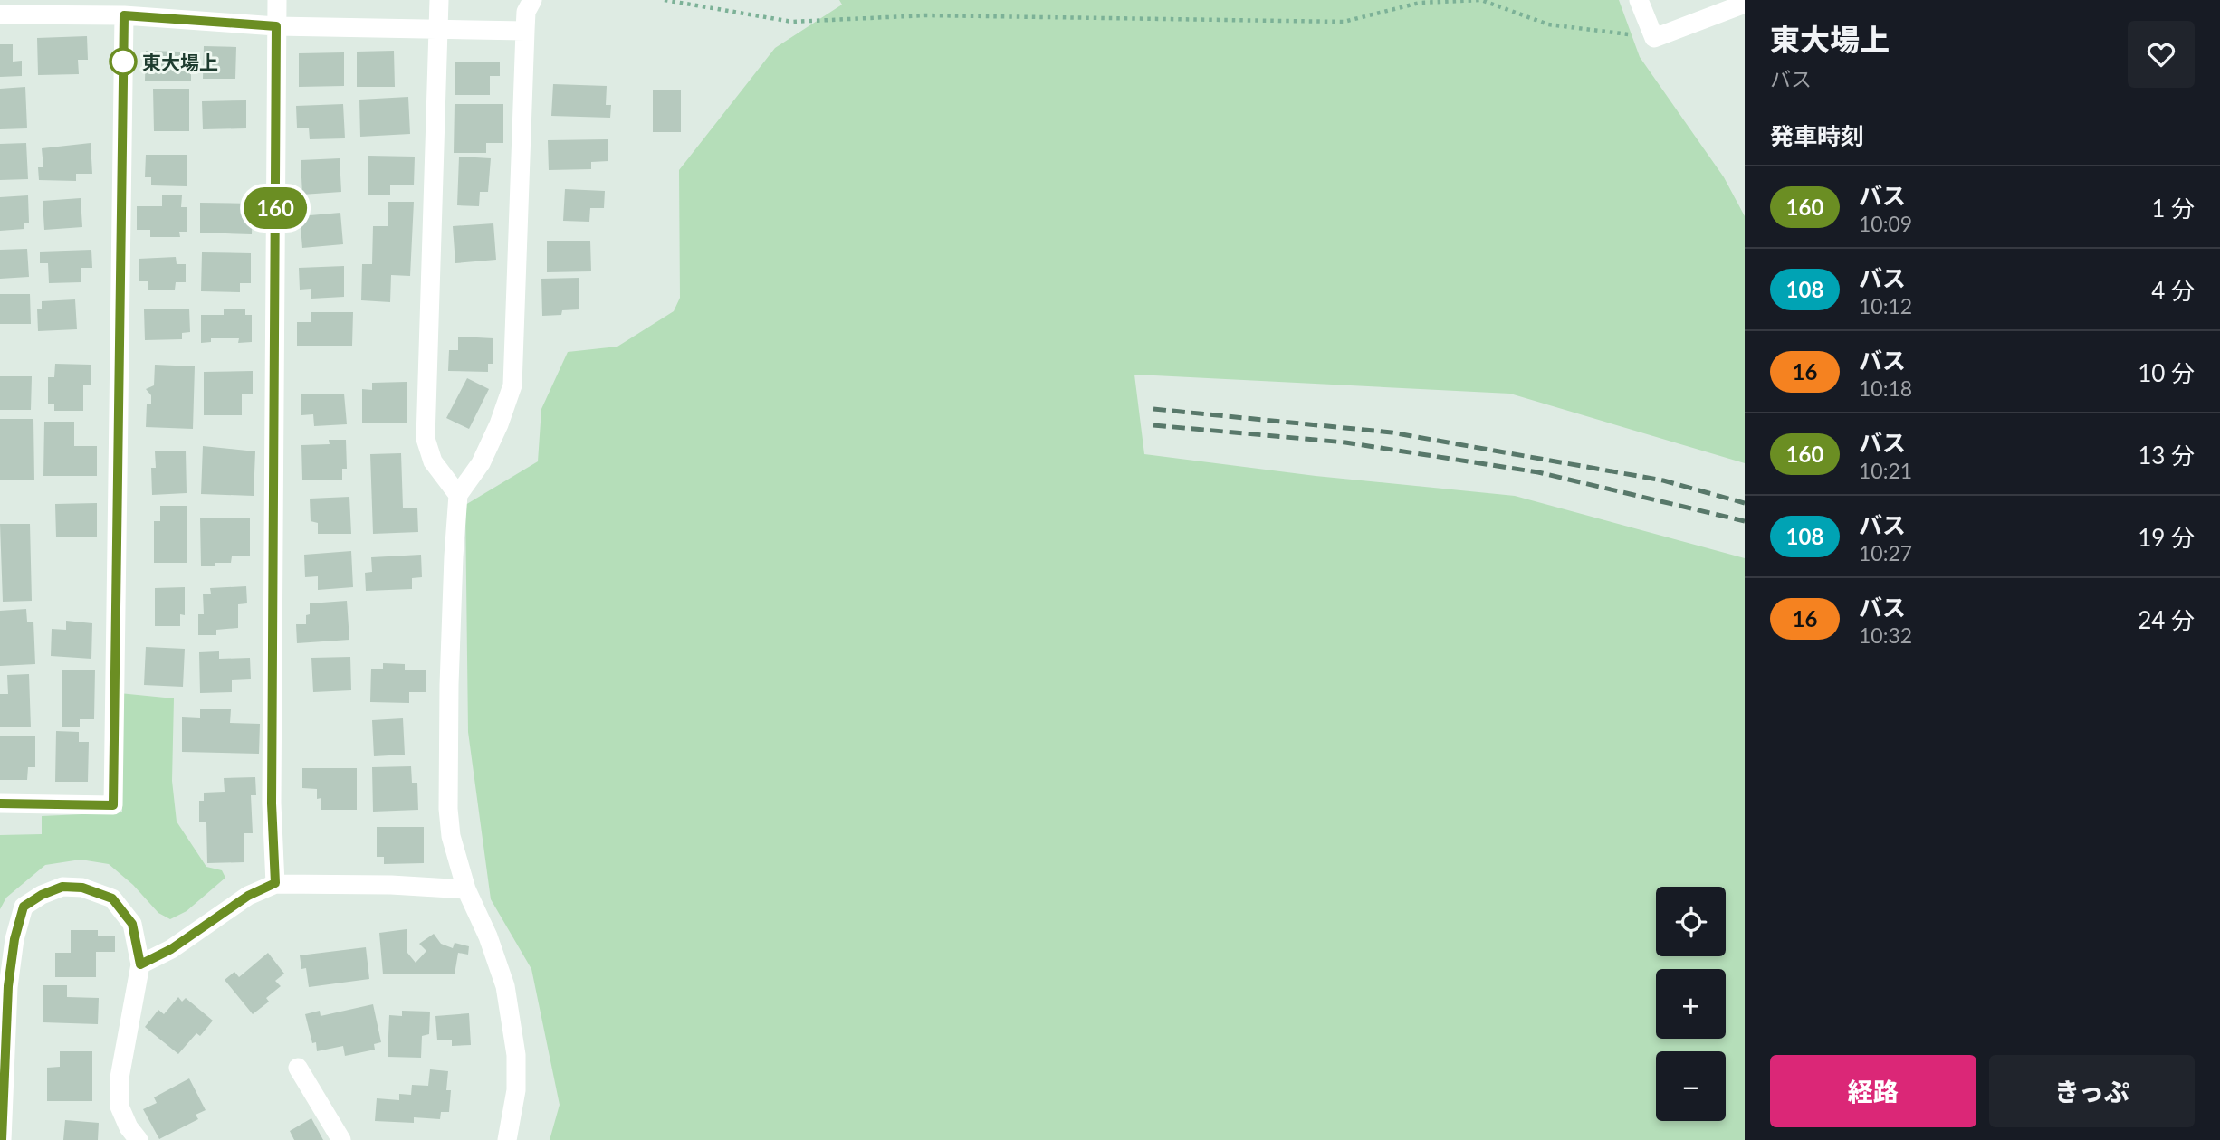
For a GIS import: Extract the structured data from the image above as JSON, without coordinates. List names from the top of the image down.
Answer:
{
  "places": ["東大場上"],
  "lines": ["bus line 160"],
  "page": {
    "on_map": "160",
    "heading": [
      ["東大場上", "バス"],
      "発車時刻"
    ],
    "list": [
      {
        "mark": "160",
        "name": "バス",
        "note": "10:09",
        "value": "1 分"
      },
      {
        "mark": "108",
        "name": "バス",
        "note": "10:12",
        "value": "4 分"
      },
      {
        "mark": "16",
        "name": "バス",
        "note": "10:18",
        "value": "10 分"
      },
      {
        "mark": "160",
        "name": "バス",
        "note": "10:21",
        "value": "13 分"
      },
      {
        "mark": "108",
        "name": "バス",
        "note": "10:27",
        "value": "19 分"
      },
      {
        "mark": "16",
        "name": "バス",
        "note": "10:32",
        "value": "24 分"
      }
    ],
    "map_buttons": ["+", "−"],
    "buttons": ["経路", "きっぷ"]
  }
}
